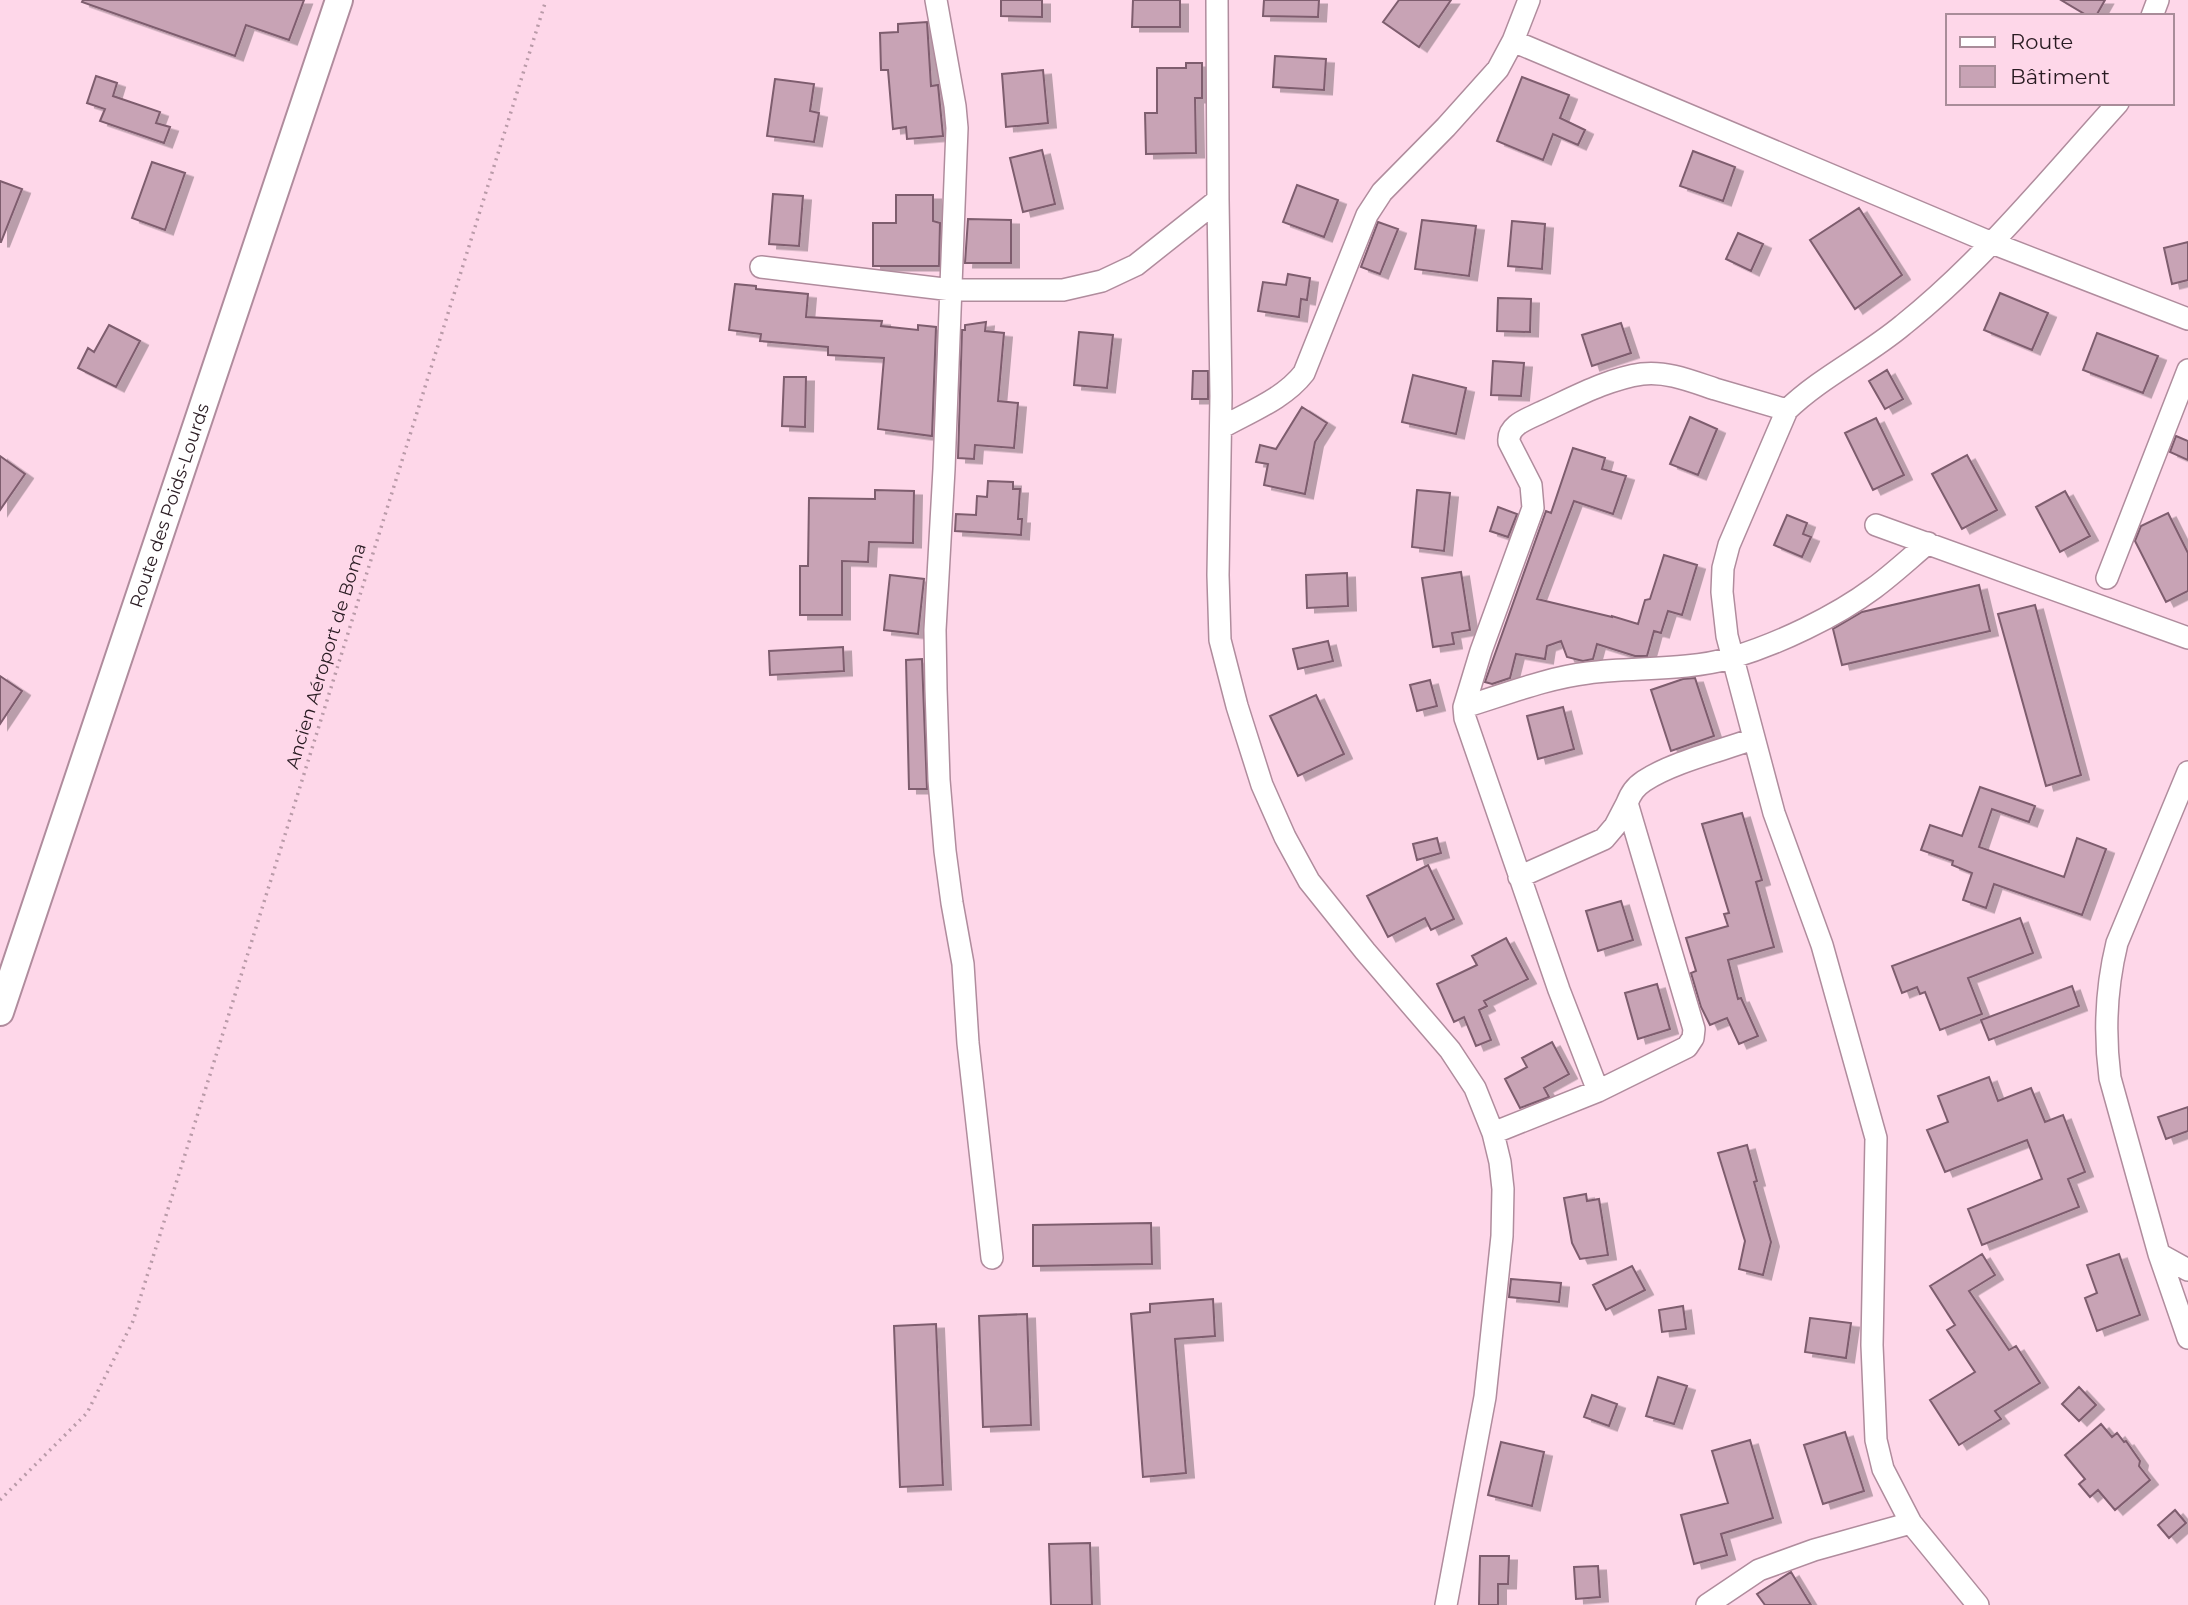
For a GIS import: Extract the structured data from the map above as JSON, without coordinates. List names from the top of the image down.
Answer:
{
  "streets": {
    "street": ["Route des Poids-Lourds"],
    "path": ["Ancien Aéroport de Boma"]
  },
  "legend": ["Route", "Bâtiment"]
}
